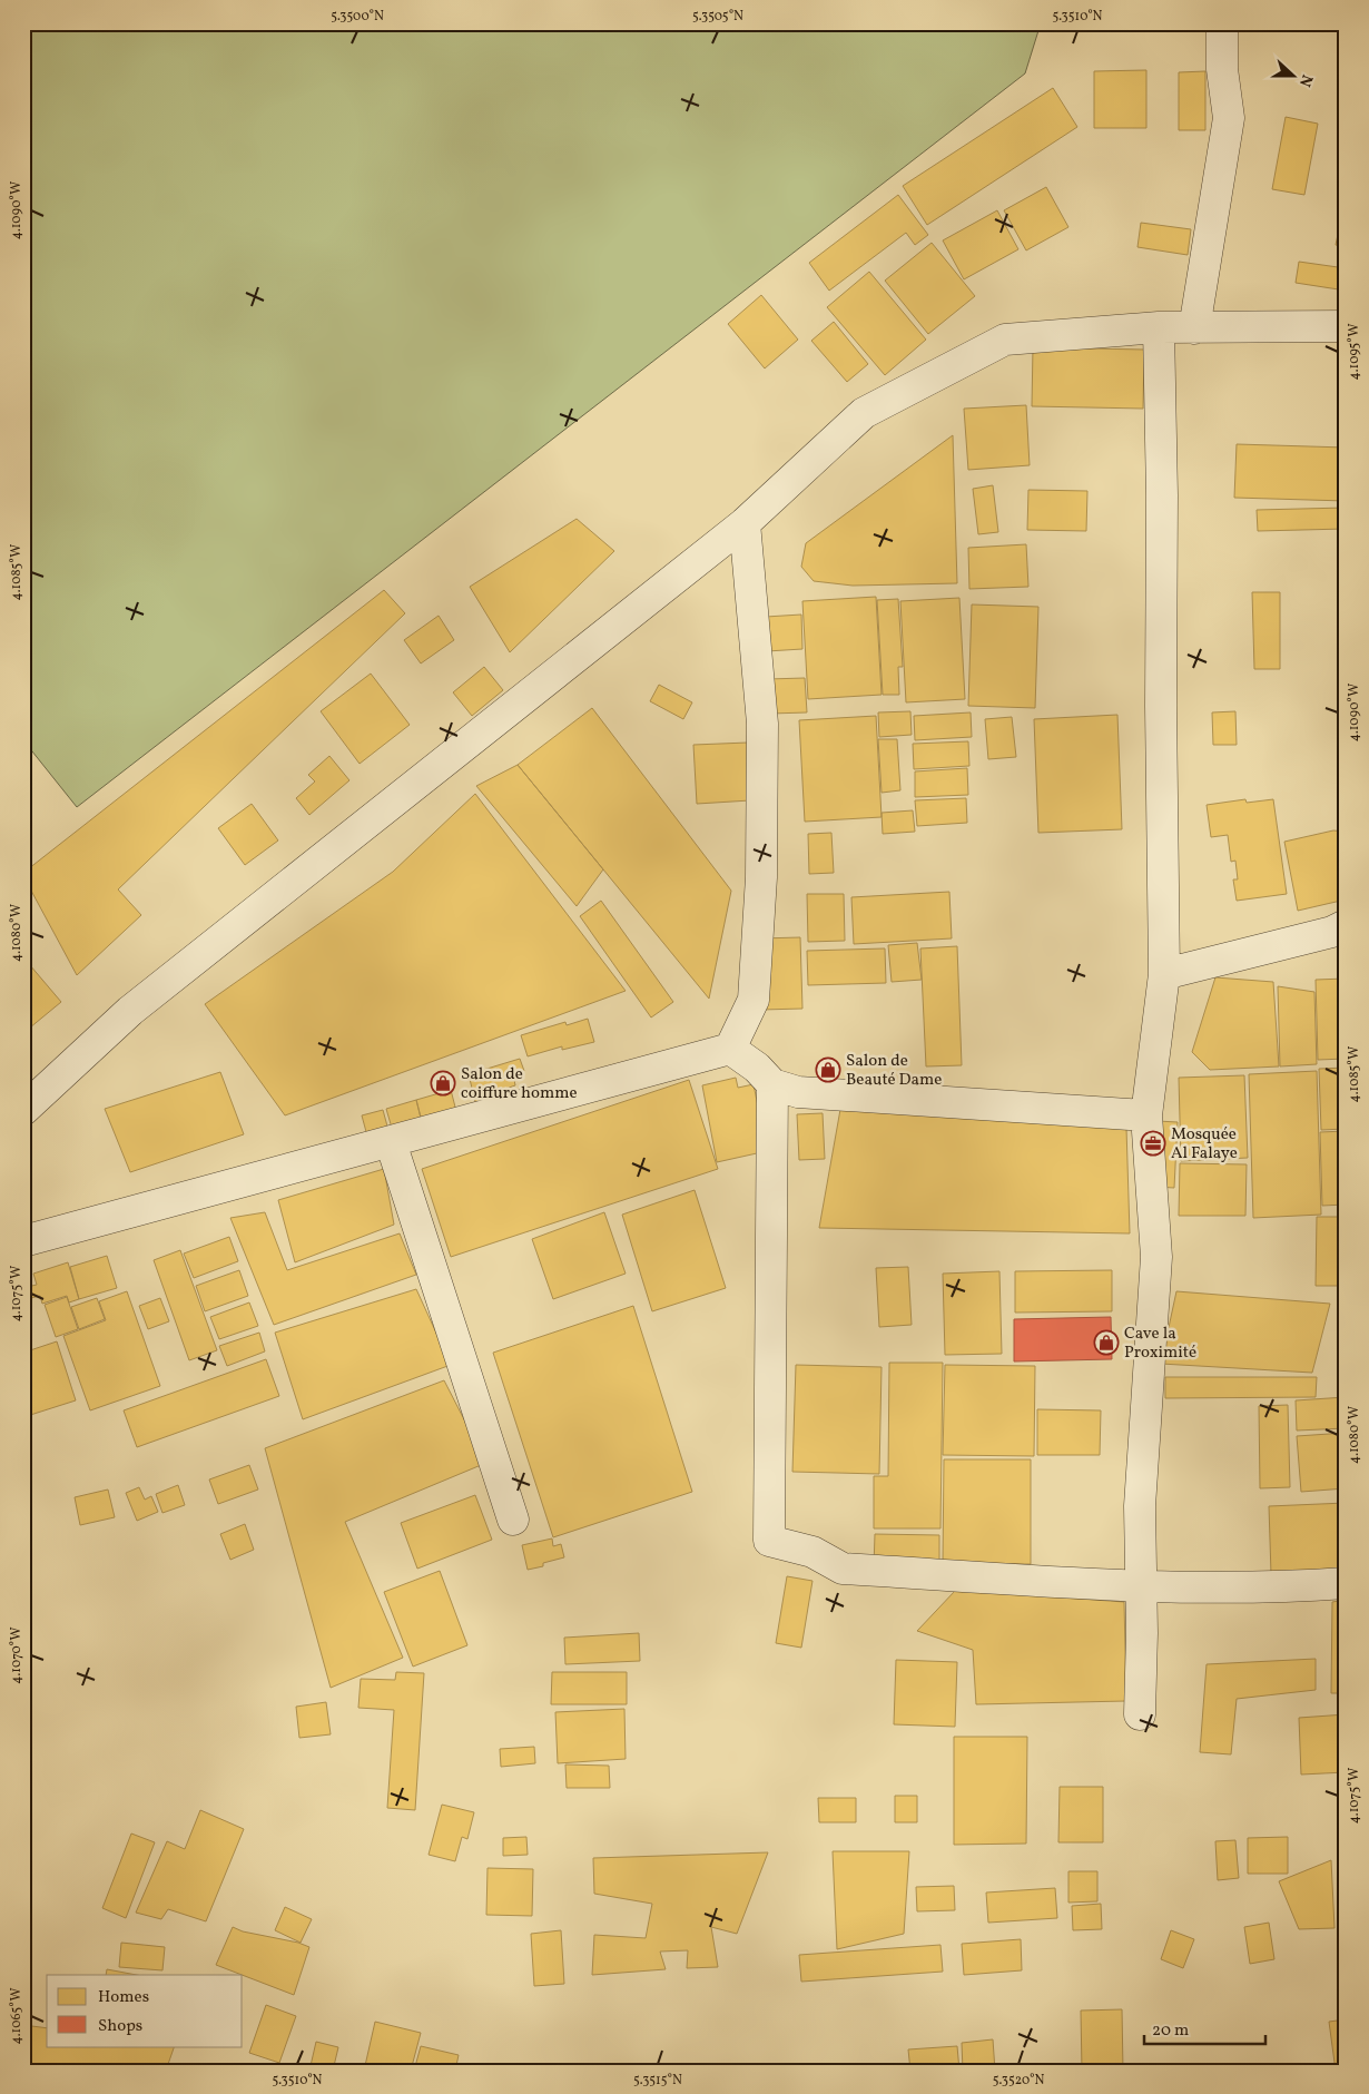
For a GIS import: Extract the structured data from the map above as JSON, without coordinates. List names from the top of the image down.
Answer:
{
  "places": {
    "shop": ["Salon de Beauté Dame", "Salon de coiffure homme", "Cave la Proximité"],
    "office": ["Mosquée Al Falaye"]
  },
  "legend": ["Homes", "Shops"],
  "scale_bar": "20 m",
  "north": "right",
  "coordinates": [
    "5.3500°N",
    "5.3505°N",
    "5.3510°N",
    "4.1090°W",
    "4.1095°W",
    "4.1085°W",
    "4.1080°W",
    "4.1075°W",
    "4.1070°W",
    "4.1065°W",
    "5.3515°N",
    "5.3520°N"
  ]
}
